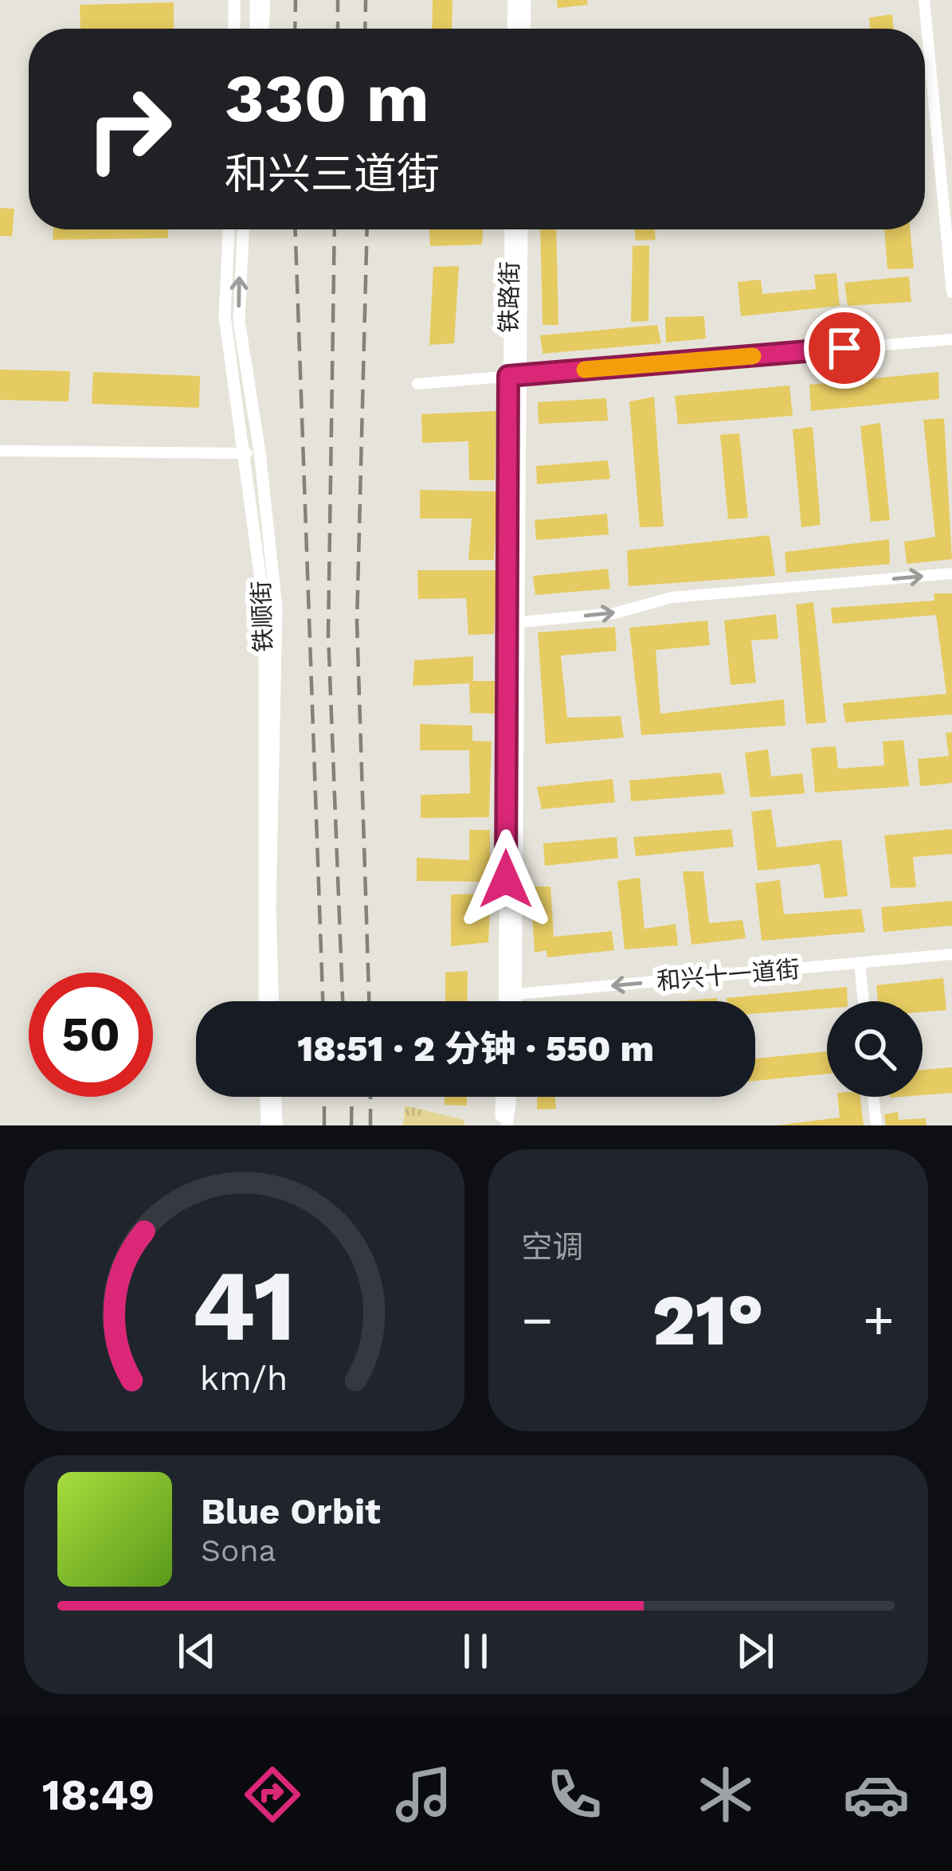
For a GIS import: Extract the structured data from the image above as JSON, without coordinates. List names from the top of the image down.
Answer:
{
  "streets": {
    "main road": ["铁路街", "铁顺街"],
    "street": ["和兴十一道街"]
  },
  "one_way": ["和兴十一道街"],
  "page": {
    "turn": ["330 m", "和兴三道街"],
    "limit": "50",
    "trip": "18:51 · 2 分钟 · 550 m",
    "tile": "空调",
    "heat": ["−", "21°", "+"],
    "song": ["Blue Orbit", "Sona"],
    "tabs": "18:49",
    "gauge": ["41", "km/h"]
  }
}
